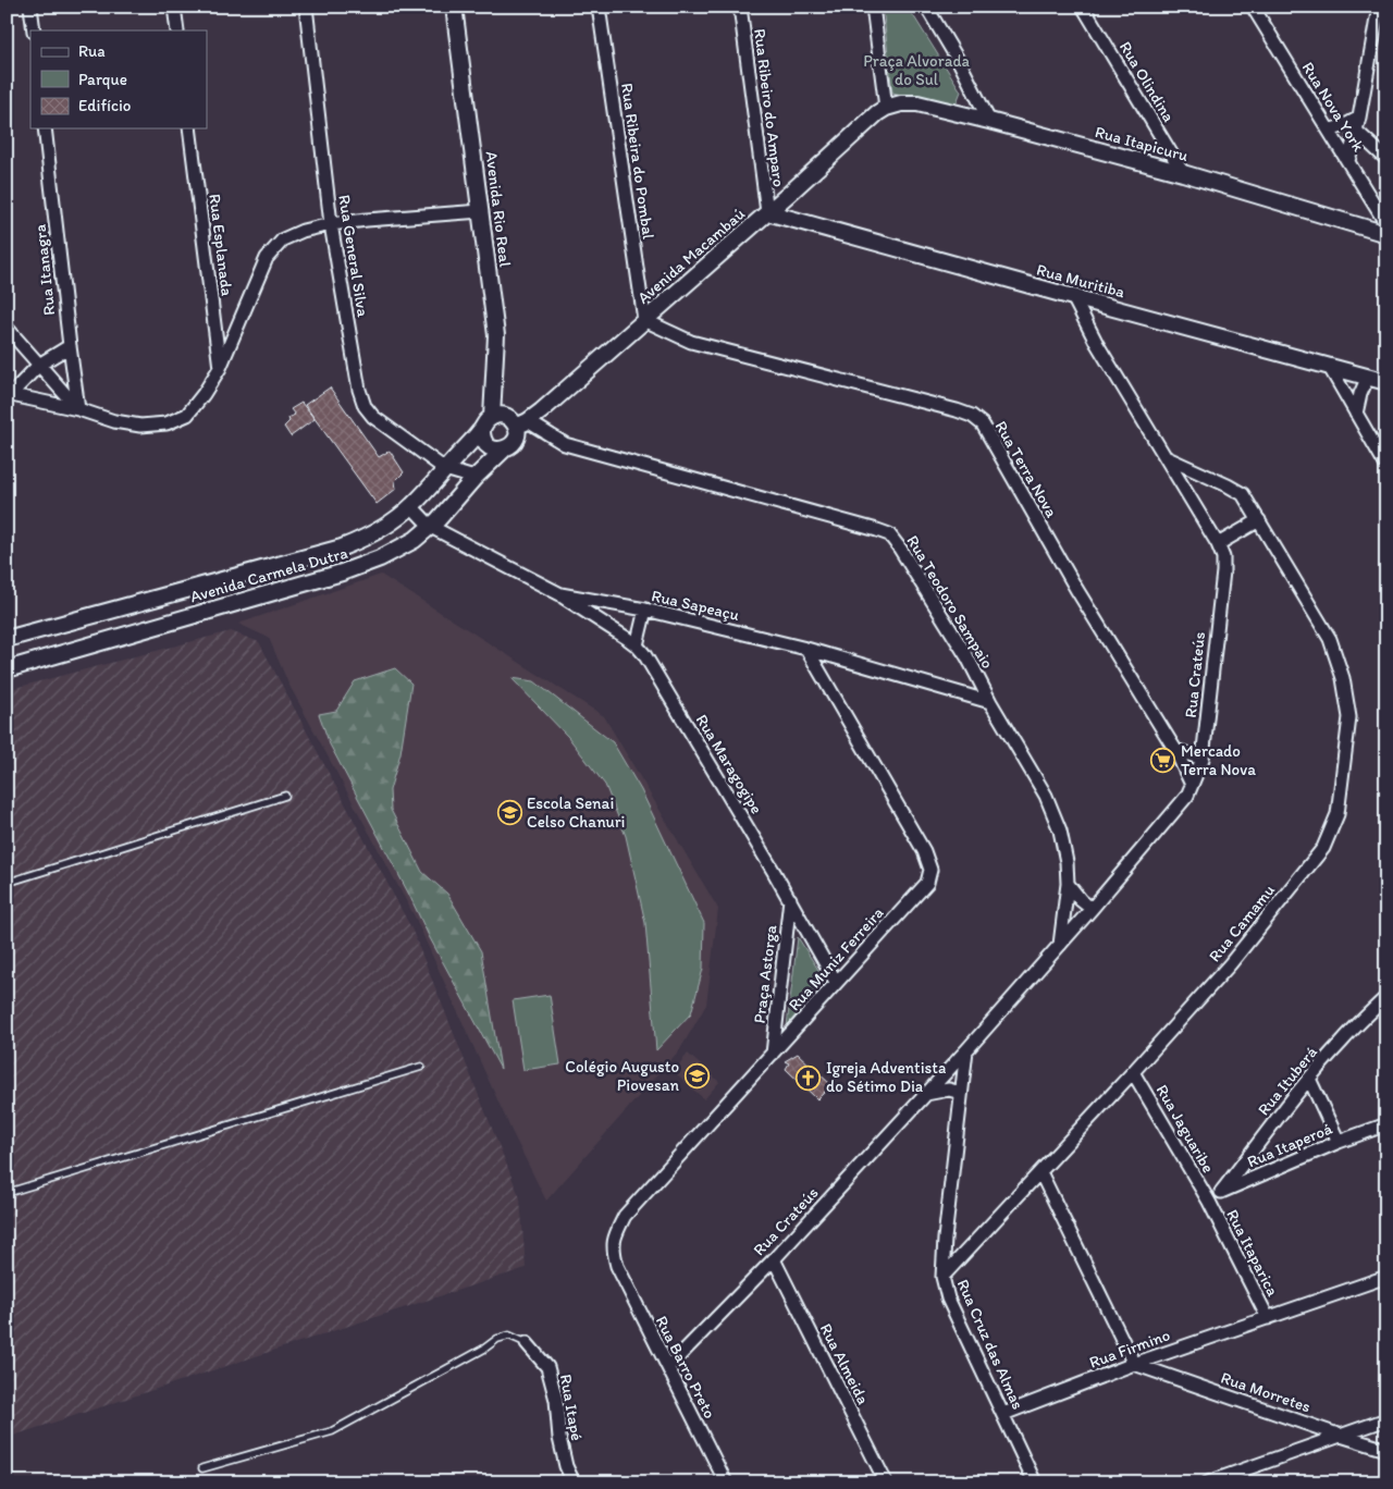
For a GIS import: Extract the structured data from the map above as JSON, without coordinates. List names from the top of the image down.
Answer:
{
  "streets": {
    "street": [
      "Rua Olindina",
      "Rua Nova York",
      "Rua Ribeiro do Amparo",
      "Rua Itapicuru",
      "Rua Ribeira do Pombal",
      "Avenida Rio Real",
      "Rua Esplanada",
      "Rua General Silva",
      "Avenida Macambaú",
      "Rua Itanagra",
      "Rua Muritiba",
      "Rua Terra Nova",
      "Avenida Carmela Dutra",
      "Rua Teodoro Sampaio",
      "Rua Sapeaçu",
      "Rua Crateús",
      "Rua Maragogipe",
      "Rua Camamu",
      "Rua Muniz Ferreira",
      "Praça Astorga",
      "Rua Ituberá",
      "Rua Jaguaribe",
      "Rua Itaperoá",
      "Rua Itaparica",
      "Rua Cruz das Almas",
      "Rua Firmino",
      "Rua Almeida",
      "Rua Barro Preto",
      "Rua Morretes",
      "Rua Itapé"
    ]
  },
  "crossings": [
    ["Rua Olindina", "Rua Itapicuru"],
    ["Rua Ribeiro do Amparo", "Avenida Macambaú"],
    ["Rua Ribeiro do Amparo", "Rua Muritiba"],
    ["Rua Itapicuru", "Avenida Macambaú"],
    ["Rua Ribeira do Pombal", "Avenida Macambaú"],
    ["Rua Ribeira do Pombal", "Rua Terra Nova"],
    ["Avenida Rio Real", "Avenida Macambaú"],
    ["Avenida Rio Real", "Avenida Carmela Dutra"],
    ["Avenida Rio Real", "Rua Teodoro Sampaio"],
    ["Rua General Silva", "Avenida Carmela Dutra"],
    ["Avenida Macambaú", "Rua Muritiba"],
    ["Avenida Macambaú", "Rua Terra Nova"],
    ["Avenida Macambaú", "Avenida Carmela Dutra"],
    ["Avenida Macambaú", "Rua Teodoro Sampaio"],
    ["Rua Muritiba", "Rua Crateús"],
    ["Rua Terra Nova", "Rua Crateús"],
    ["Avenida Carmela Dutra", "Rua Teodoro Sampaio"],
    ["Avenida Carmela Dutra", "Rua Sapeaçu"],
    ["Rua Teodoro Sampaio", "Rua Sapeaçu"],
    ["Rua Teodoro Sampaio", "Rua Crateús"],
    ["Rua Sapeaçu", "Rua Maragogipe"],
    ["Rua Sapeaçu", "Rua Muniz Ferreira"],
    ["Rua Crateús", "Rua Camamu"],
    ["Rua Crateús", "Rua Cruz das Almas"],
    ["Rua Crateús", "Rua Almeida"],
    ["Rua Crateús", "Rua Barro Preto"],
    ["Rua Maragogipe", "Rua Muniz Ferreira"],
    ["Rua Maragogipe", "Praça Astorga"],
    ["Rua Camamu", "Rua Jaguaribe"],
    ["Rua Camamu", "Rua Cruz das Almas"],
    ["Rua Muniz Ferreira", "Praça Astorga"],
    ["Rua Muniz Ferreira", "Rua Barro Preto"],
    ["Rua Ituberá", "Rua Itaperoá"],
    ["Rua Jaguaribe", "Rua Itaperoá"],
    ["Rua Jaguaribe", "Rua Itaparica"],
    ["Rua Itaperoá", "Rua Itaparica"],
    ["Rua Itaparica", "Rua Firmino"],
    ["Rua Cruz das Almas", "Rua Firmino"],
    ["Rua Firmino", "Rua Morretes"]
  ],
  "parks": ["Praça Alvorada do Sul"],
  "places": {
    "supermarket": ["Mercado Terra Nova"],
    "school or university": ["Escola Senai Celso Chanuri", "Colégio Augusto Piovesan"],
    "church": ["Igreja Adventista do Sétimo Dia"]
  },
  "legend": ["Rua", "Parque", "Edifício"]
}
